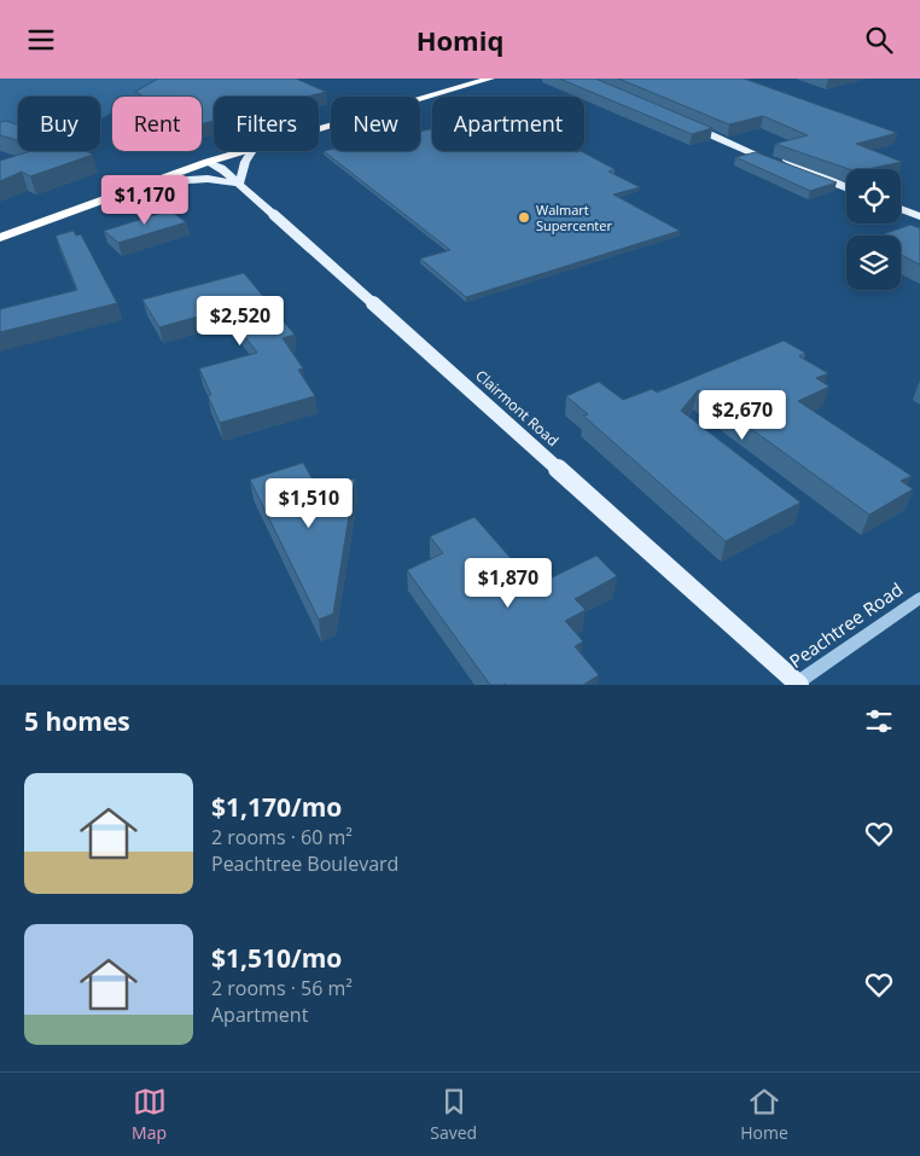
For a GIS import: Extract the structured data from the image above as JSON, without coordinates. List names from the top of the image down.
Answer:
{
  "streets": {
    "main road": ["Clairmont Road"],
    "street": ["Peachtree Road"]
  },
  "places": ["Walmart Supercenter"],
  "page": {
    "header": "Homiq",
    "chip": [
      "Buy",
      "Rent",
      "Filters",
      "New",
      "Apartment"
    ],
    "price": [
      "$1,170",
      "$2,520",
      "$2,670",
      "$1,510",
      "$1,870"
    ],
    "heading": "5 homes",
    "list": [
      {
        "name": "$1,170/mo",
        "note": "2 rooms · 60 m² · Peachtree Boulevard"
      },
      {
        "name": "$1,510/mo",
        "note": "2 rooms · 56 m² · Apartment"
      }
    ],
    "tabs": ["Map", "Saved", "Home"]
  }
}
